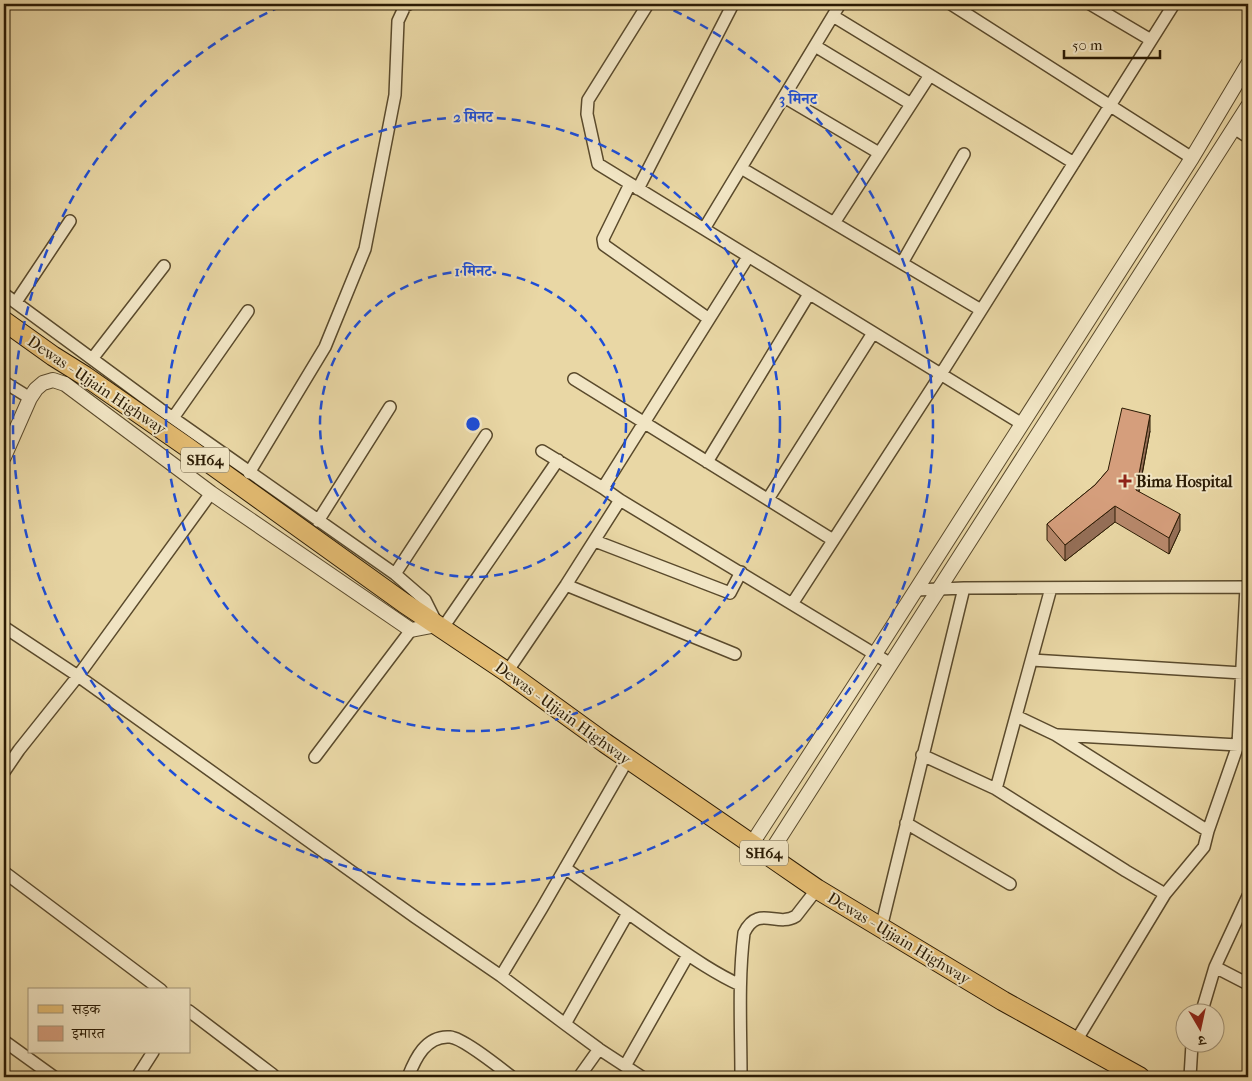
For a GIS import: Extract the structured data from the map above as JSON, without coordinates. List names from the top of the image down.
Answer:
{
  "streets": {
    "main road": ["Dewas - Ujjain Highway", "SH64"]
  },
  "places": {
    "health": ["Bima Hospital"]
  },
  "legend": ["सड़क", "इमारत"],
  "scale_bar": "50 m",
  "north": "bottom",
  "rings": ["3 मिनट", "2 मिनट", "1 मिनट"]
}
